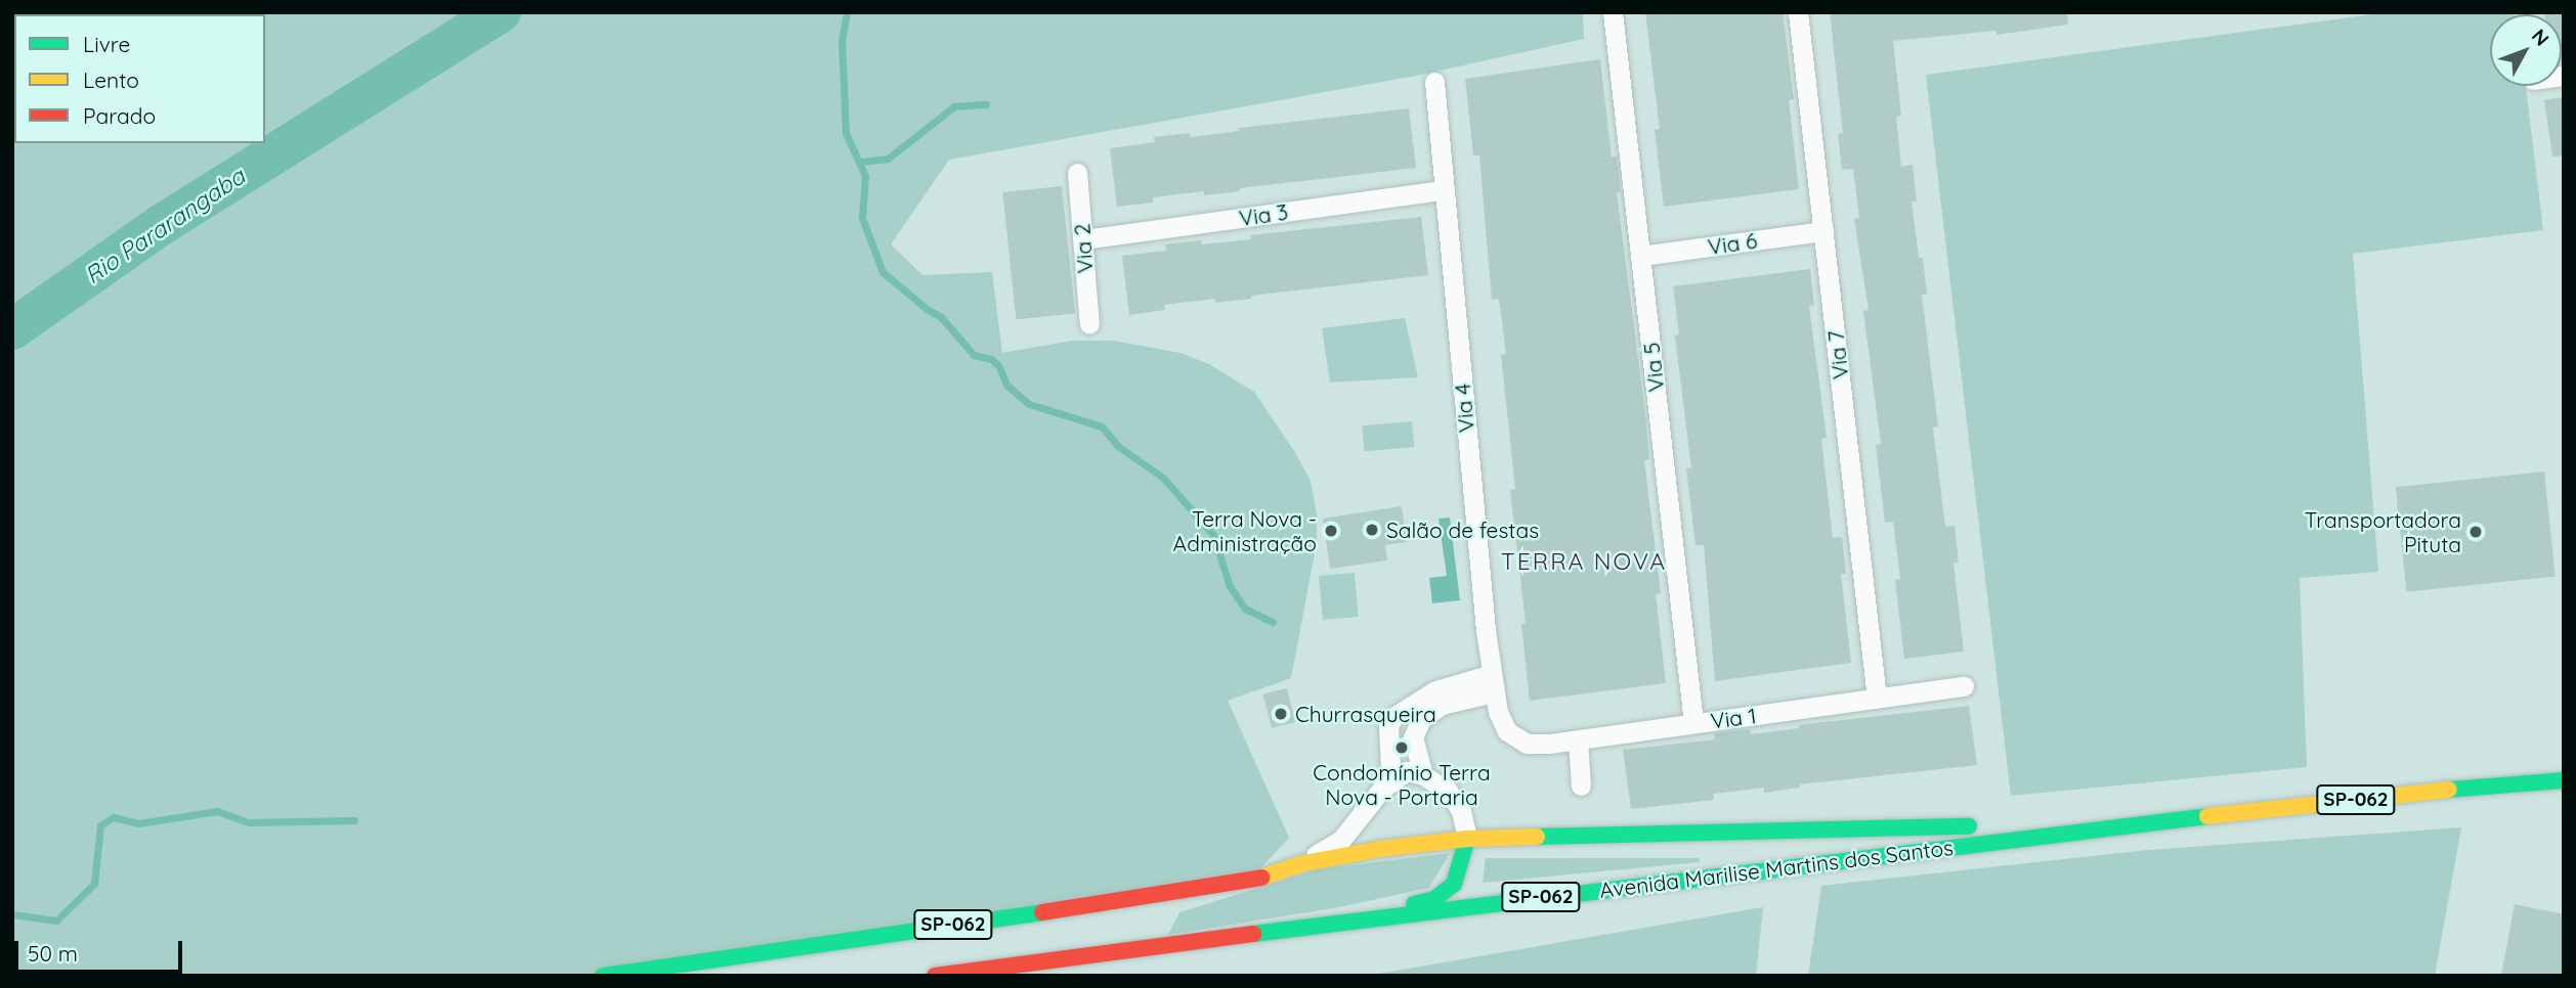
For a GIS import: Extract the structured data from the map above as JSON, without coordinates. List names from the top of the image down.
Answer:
{
  "streets": {
    "main road": ["SP-062", "Avenida Marilise Martins dos Santos"],
    "street": [
      "Via 3",
      "Via 6",
      "Via 2",
      "Via 7",
      "Via 5",
      "Via 4",
      "Via 1"
    ]
  },
  "crossings": [
    ["Via 3", "Via 2"],
    ["Via 3", "Via 4"],
    ["Via 6", "Via 7"],
    ["Via 6", "Via 5"],
    ["Via 7", "Via 1"],
    ["Via 5", "Via 1"],
    ["Via 4", "Via 1"],
    ["SP-062", "Avenida Marilise Martins dos Santos"]
  ],
  "districts": ["TERRA NOVA"],
  "water": ["Rio Pararangaba"],
  "places": [
    "Salão de festas",
    "Terra Nova - Administração",
    "Transportadora Pituta",
    "Churrasqueira",
    "Condomínio Terra Nova - Portaria"
  ],
  "legend": ["Livre", "Lento", "Parado"],
  "scale_bar": "50 m",
  "north": "top right"
}
